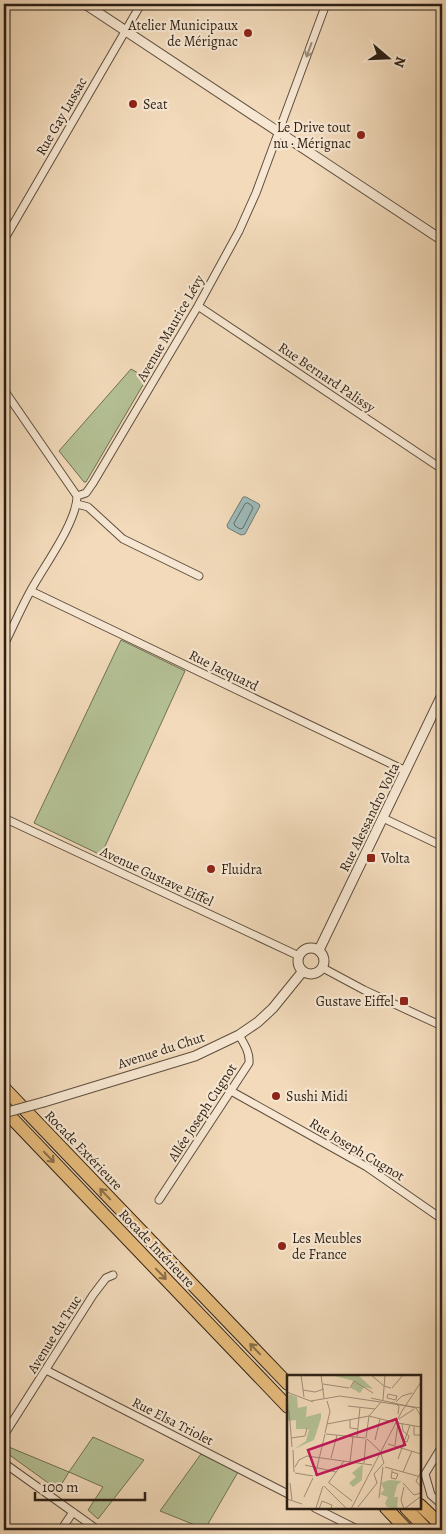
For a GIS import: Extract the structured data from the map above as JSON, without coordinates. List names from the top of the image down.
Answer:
{
  "streets": {
    "highway": ["Rocade Extérieure", "Rocade Intérieure"],
    "street": [
      "Rue Gay Lussac",
      "Avenue Maurice Lévy",
      "Rue Bernard Palissy",
      "Rue Jacquard",
      "Rue Alessandro Volta",
      "Avenue Gustave Eiffel",
      "Avenue du Chut",
      "Allée Joseph Cugnot",
      "Rue Joseph Cugnot",
      "Avenue du Truc",
      "Rue Elsa Triolet"
    ]
  },
  "crossings": [
    ["Avenue Maurice Lévy", "Rue Bernard Palissy"],
    ["Avenue Maurice Lévy", "Rue Jacquard"],
    ["Rue Jacquard", "Rue Alessandro Volta"],
    ["Rue Alessandro Volta", "Avenue Gustave Eiffel"],
    ["Rue Alessandro Volta", "Avenue du Chut"],
    ["Avenue Gustave Eiffel", "Avenue du Chut"],
    ["Avenue du Chut", "Allée Joseph Cugnot"],
    ["Avenue du Chut", "Rocade Intérieure"],
    ["Allée Joseph Cugnot", "Rue Joseph Cugnot"],
    ["Avenue du Truc", "Rue Elsa Triolet"]
  ],
  "one_way": ["Rocade Extérieure", "Rocade Intérieure"],
  "places": {
    "other": [
      "Atelier Municipaux de Mérignac",
      "Seat",
      "Le Drive tout nu · Mérignac",
      "Fluidra",
      "Sushi Midi",
      "Les Meubles de France"
    ],
    "transit": ["Volta", "Gustave Eiffel"]
  },
  "scale_bar": "100 m",
  "north": "right"
}
